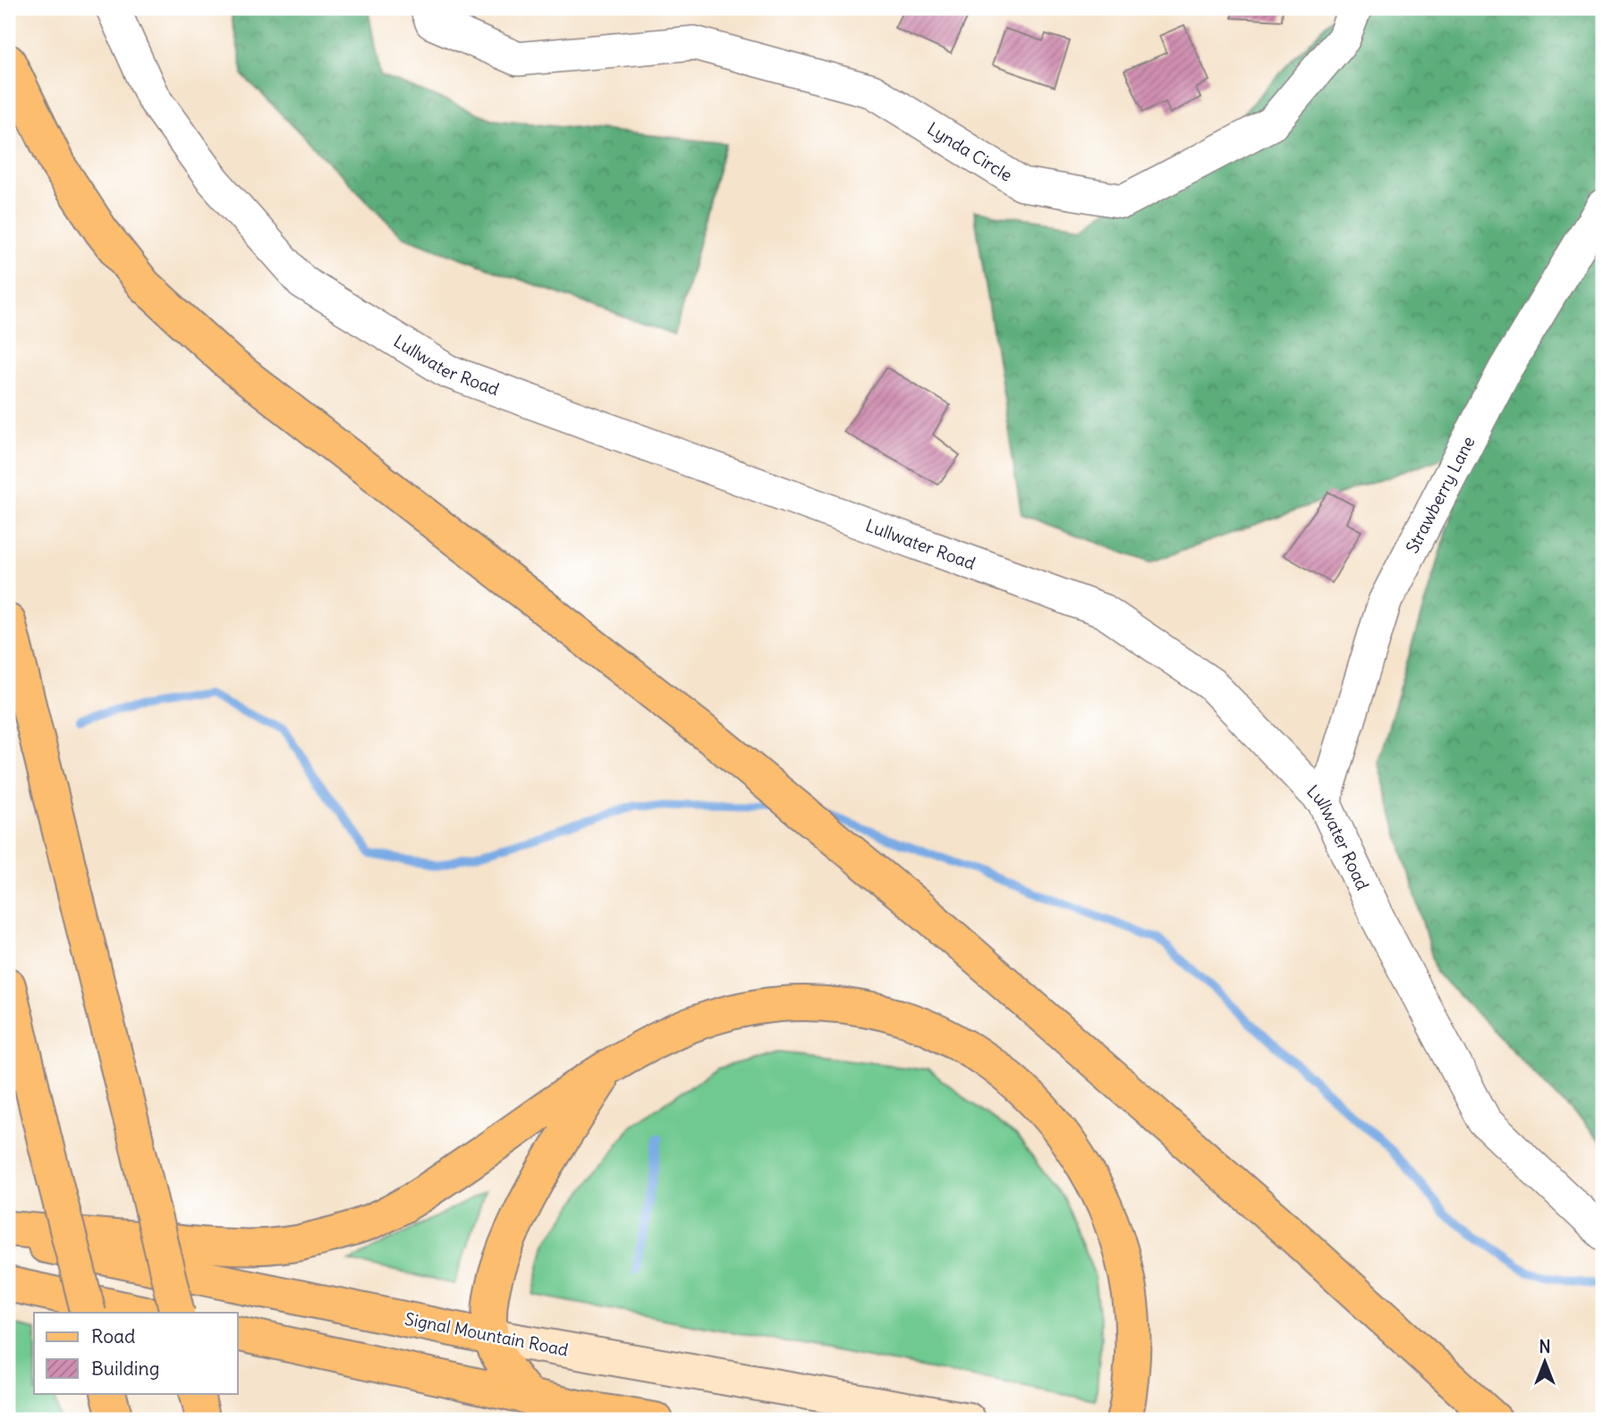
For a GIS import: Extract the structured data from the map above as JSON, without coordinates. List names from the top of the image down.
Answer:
{
  "streets": {
    "main road": ["Signal Mountain Road"],
    "street": ["Lynda Circle", "Lullwater Road", "Strawberry Lane"]
  },
  "crossings": [
    ["Lullwater Road", "Strawberry Lane"]
  ],
  "legend": ["Road", "Building"],
  "north": "top"
}
